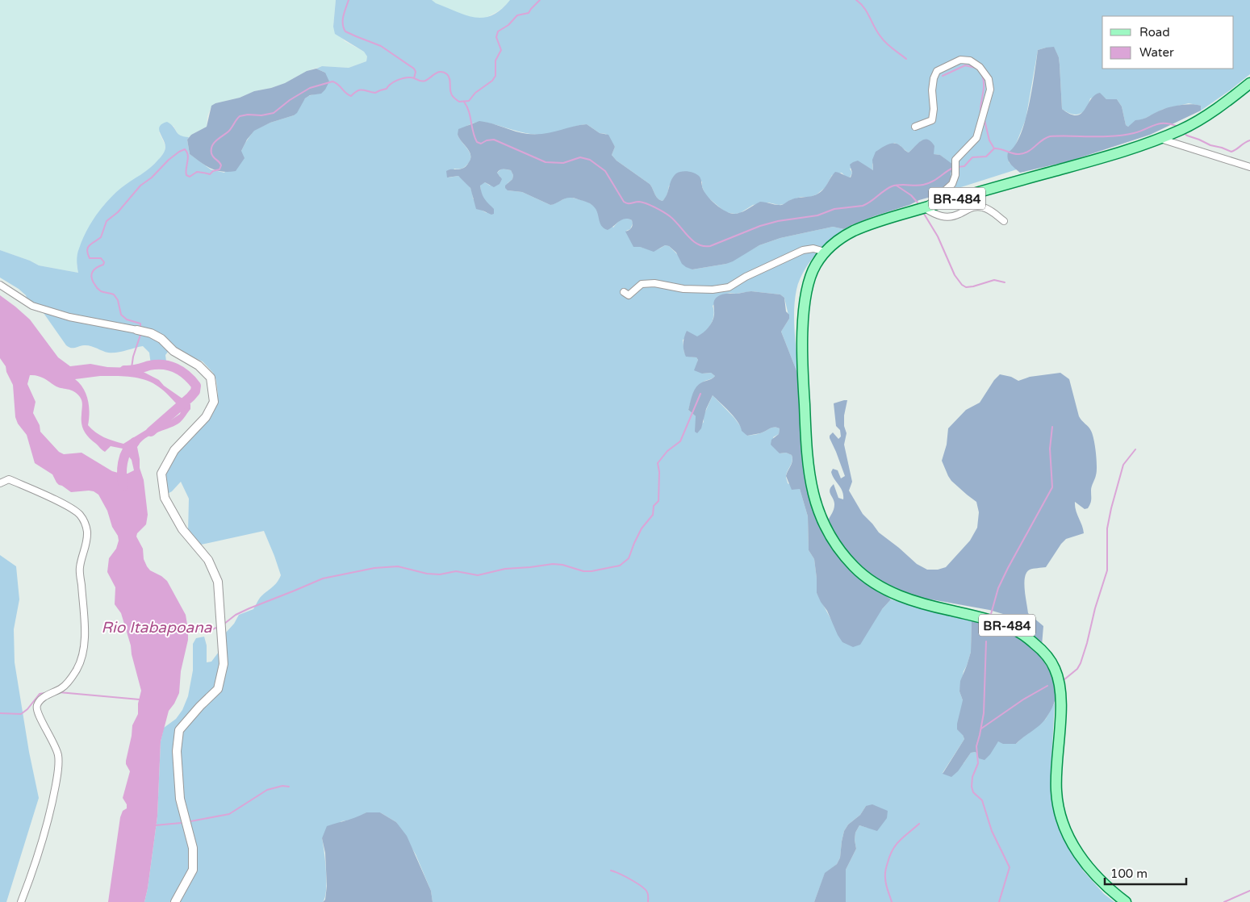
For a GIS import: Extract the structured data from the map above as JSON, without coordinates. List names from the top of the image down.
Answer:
{
  "streets": {
    "main road": ["BR-484"]
  },
  "water": ["Rio Itabapoana"],
  "legend": ["Road", "Water"],
  "scale_bar": "100 m"
}
